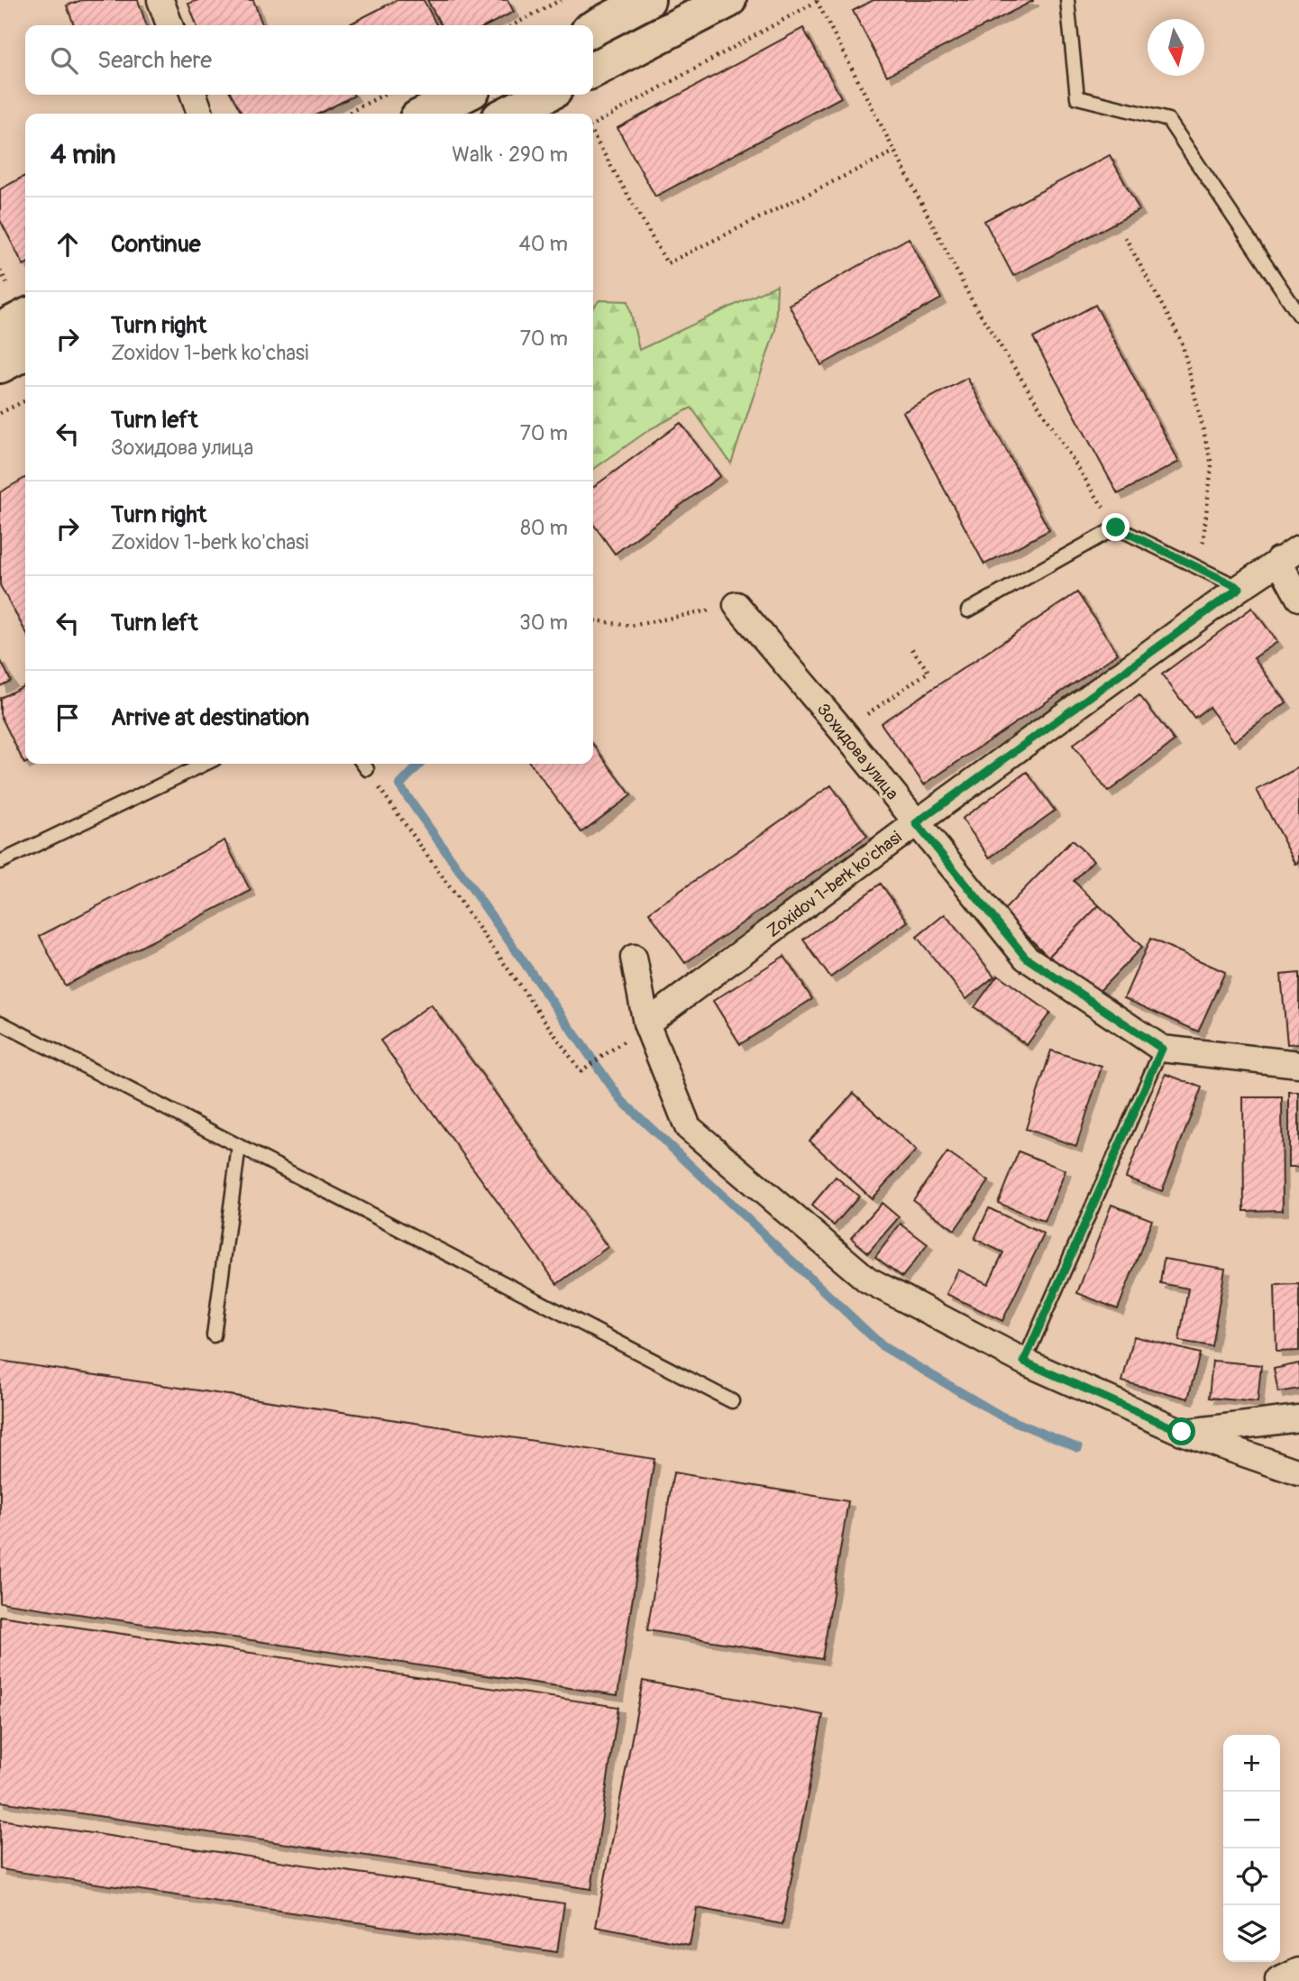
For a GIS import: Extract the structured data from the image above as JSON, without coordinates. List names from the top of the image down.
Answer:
{
  "streets": {
    "street": ["Зохидова улица", "Zoxidov 1-berk ko'chasi"]
  },
  "crossings": [
    ["Зохидова улица", "Zoxidov 1-berk ko'chasi"]
  ],
  "north": "bottom",
  "page": {
    "search": "Search here",
    "heading": ["4 min", "Walk · 290 m"],
    "list": [
      ["Continue", "40 m"],
      ["Turn right", "Zoxidov 1-berk ko'chasi", "70 m"],
      ["Turn left", "Зохидова улица", "70 m"],
      ["Turn right", "Zoxidov 1-berk ko'chasi", "80 m"],
      ["Turn left", "30 m"],
      "Arrive at destination"
    ],
    "map_buttons": ["+", "−"]
  }
}
